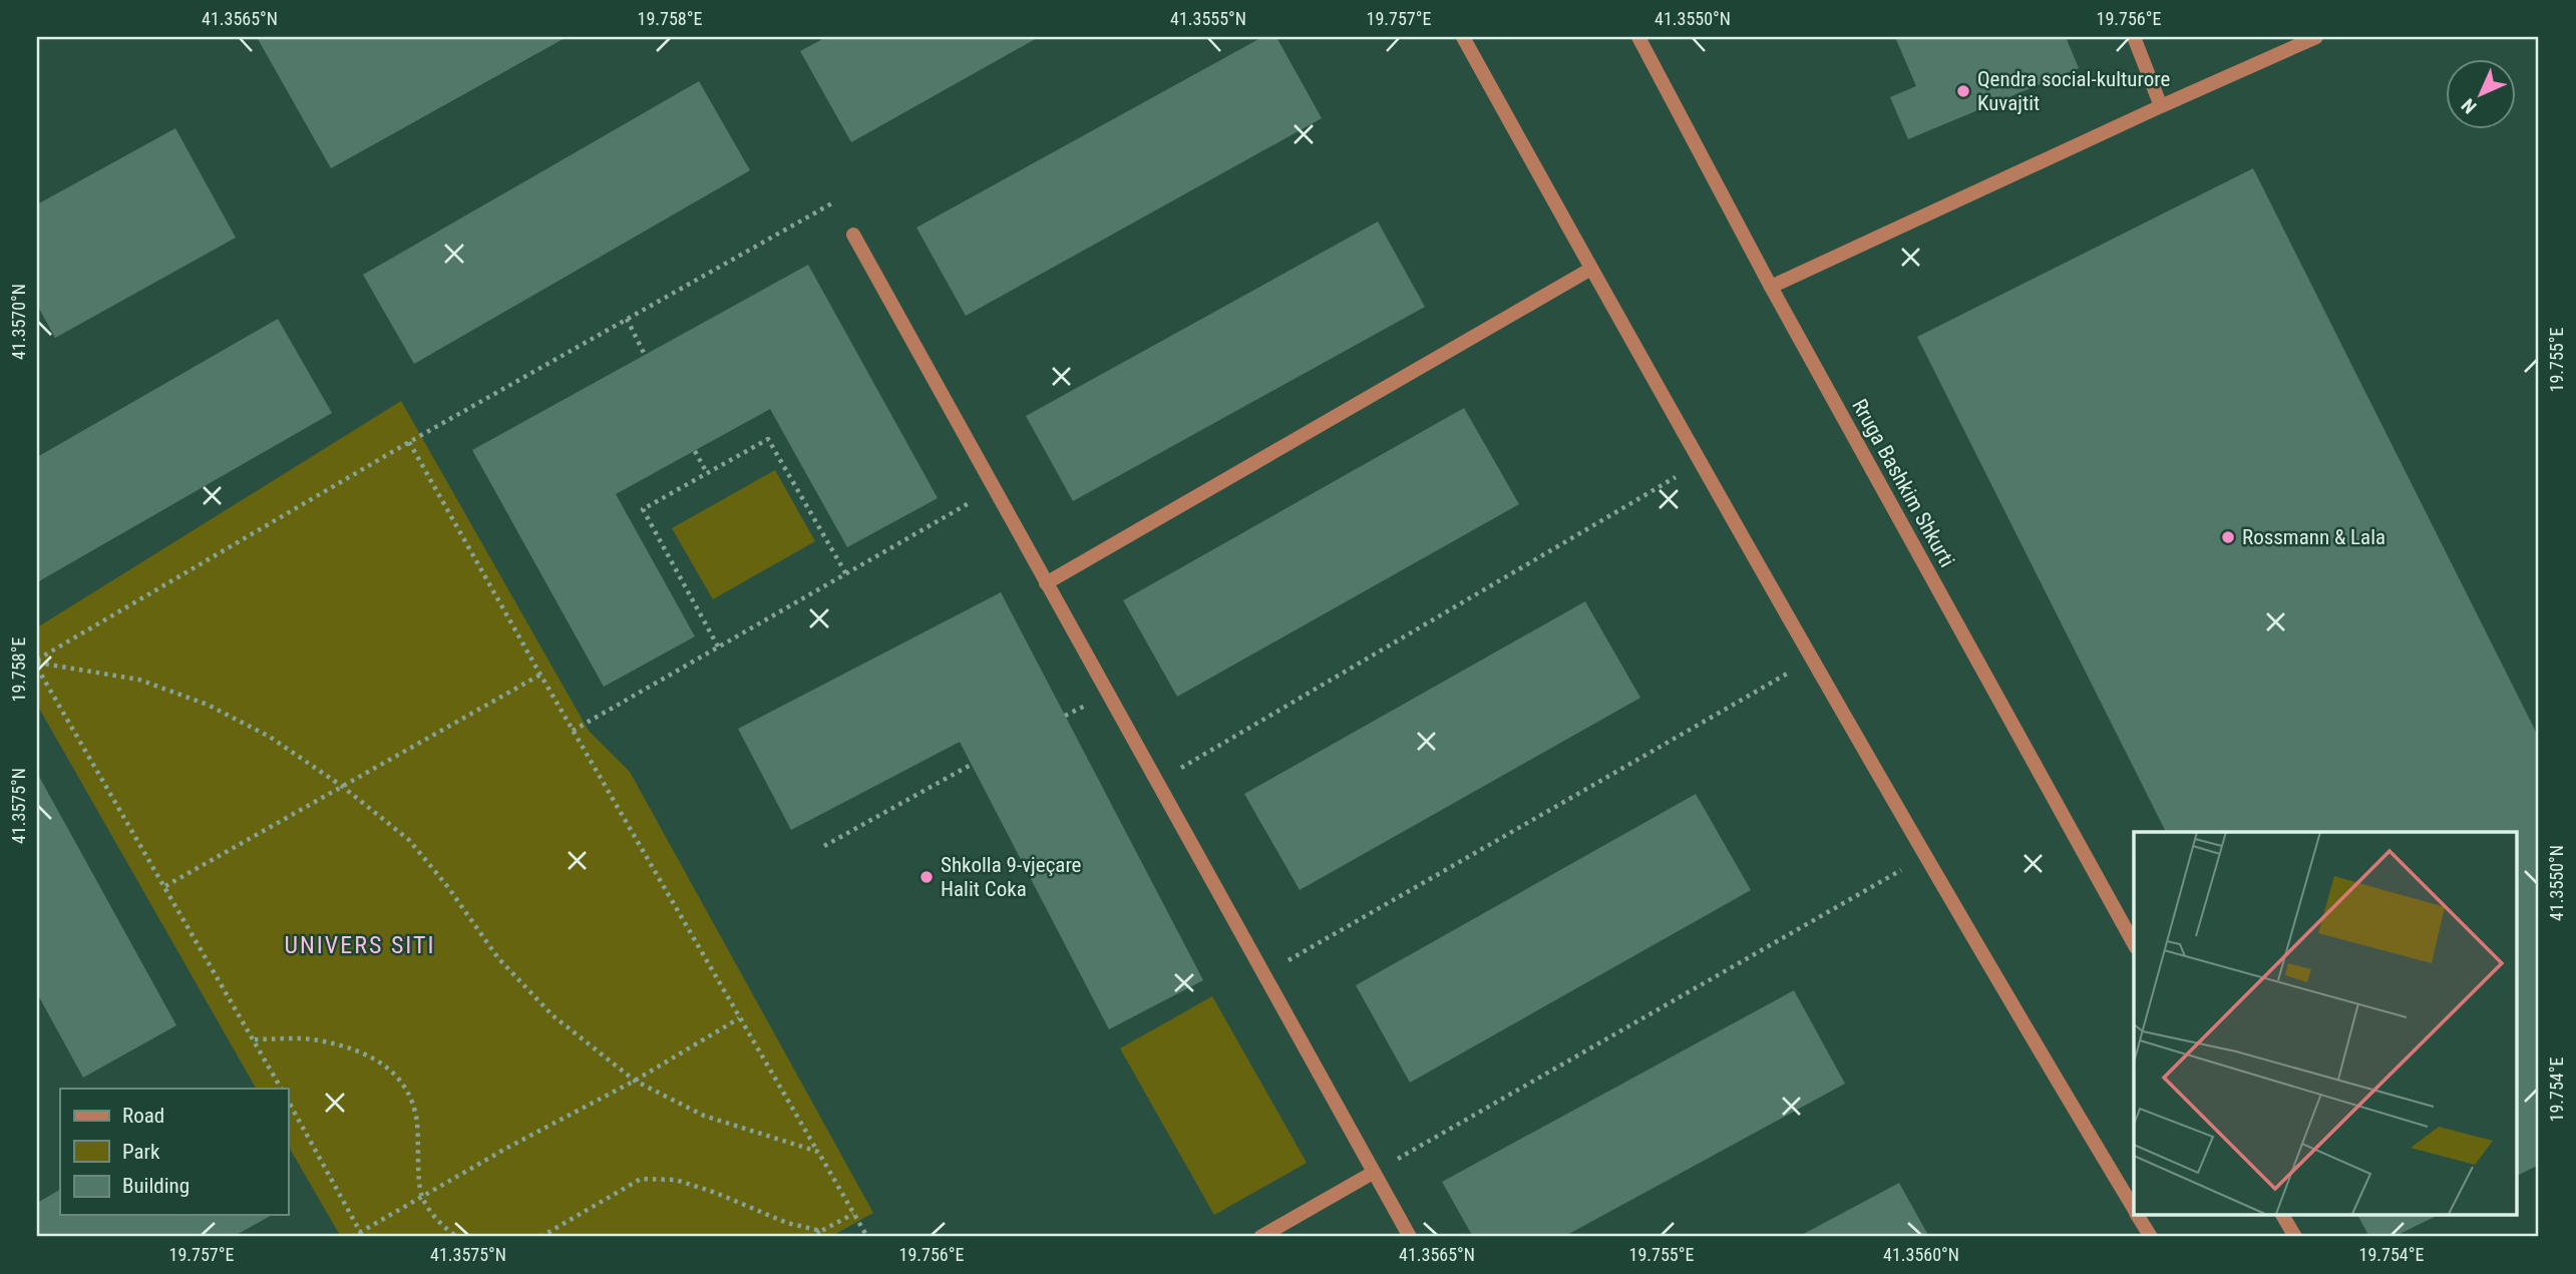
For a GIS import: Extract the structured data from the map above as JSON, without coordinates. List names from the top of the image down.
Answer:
{
  "streets": {
    "street": ["Rruga Bashkim Shkurti"]
  },
  "districts": ["UNIVERS SITI"],
  "places": ["Qendra social-kulturore Kuvajtit", "Rossmann & Lala", "Shkolla 9-vjeçare Halit Coka"],
  "legend": ["Road", "Park", "Building"],
  "north": "bottom left",
  "coordinates": [
    "41.3565°N",
    "19.758°E",
    "41.3555°N",
    "19.757°E",
    "41.3550°N",
    "19.756°E",
    "41.3570°N",
    "19.755°E",
    "41.3575°N",
    "19.754°E",
    "41.3560°N"
  ]
}
